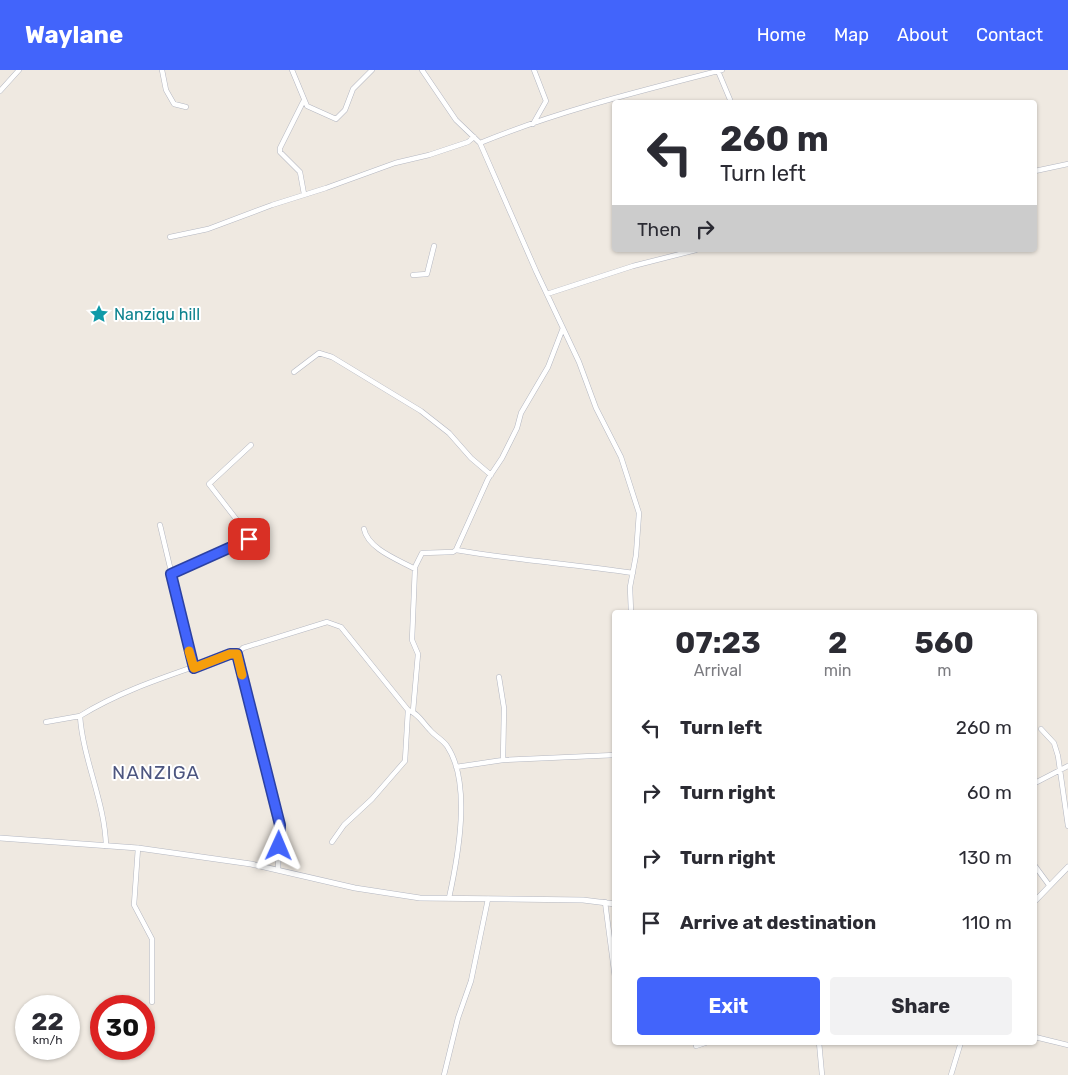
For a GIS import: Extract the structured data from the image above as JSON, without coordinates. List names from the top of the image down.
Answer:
{
  "districts": ["NANZIGA"],
  "places": {
    "place": ["Nanziqu hill"]
  },
  "page": {
    "header": "Waylane",
    "nav": [
      "Home",
      "Map",
      "About",
      "Contact"
    ],
    "turn": ["260 m", "Turn left"],
    "then": "Then",
    "eta": [
      "07:23",
      "Arrival",
      "2",
      "min",
      "560",
      "m"
    ],
    "list": [
      {
        "name": "Turn left",
        "value": "260 m"
      },
      {
        "name": "Turn right",
        "value": "60 m"
      },
      {
        "name": "Turn right",
        "value": "130 m"
      },
      {
        "name": "Arrive at destination",
        "value": "110 m"
      }
    ],
    "buttons": ["Exit", "Share"],
    "speed": "22 km/h",
    "limit": "30"
  }
}
